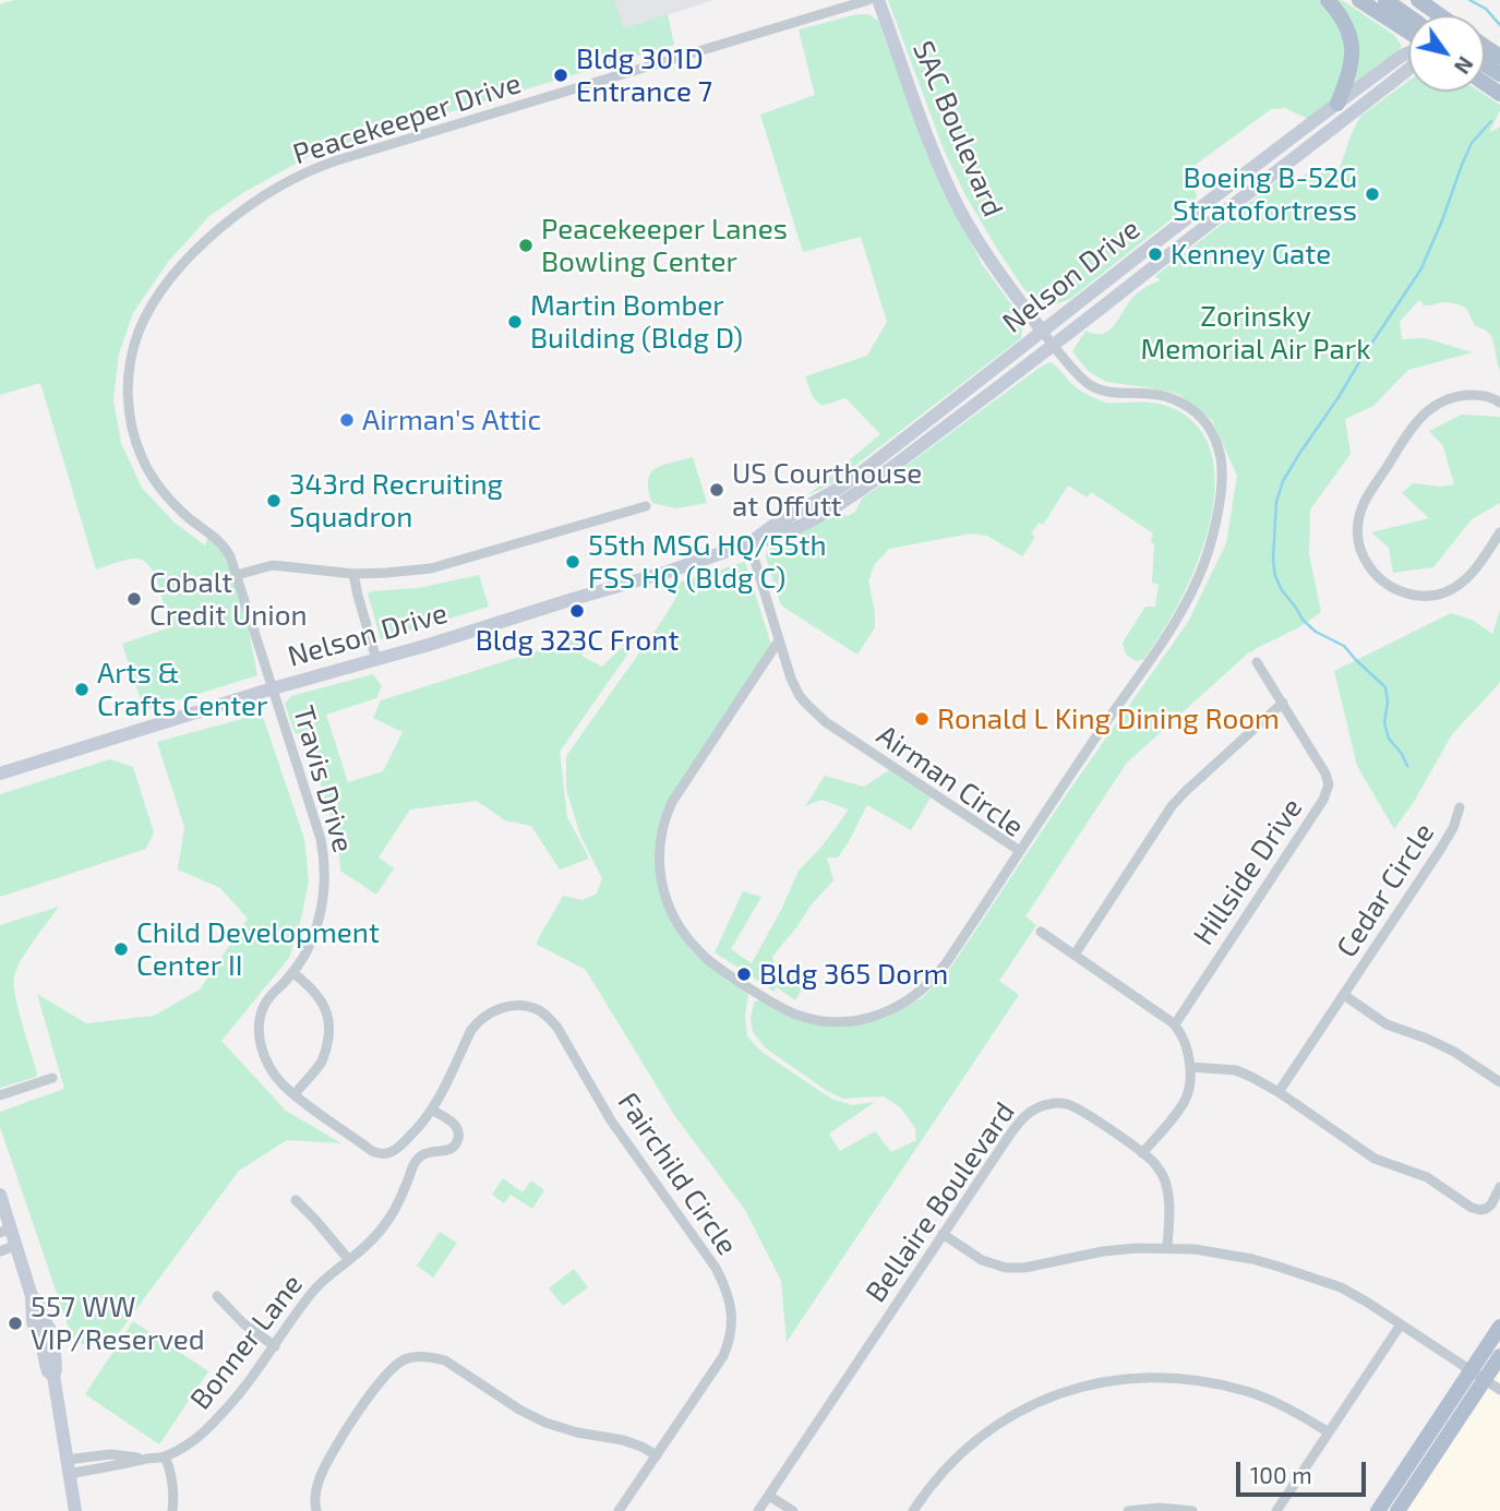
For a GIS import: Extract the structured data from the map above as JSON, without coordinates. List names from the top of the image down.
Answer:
{
  "streets": {
    "street": [
      "Peacekeeper Drive",
      "SAC Boulevard",
      "Nelson Drive",
      "Travis Drive",
      "Airman Circle",
      "Hillside Drive",
      "Cedar Circle",
      "Fairchild Circle",
      "Bellaire Boulevard",
      "Bonner Lane"
    ]
  },
  "crossings": [
    ["Peacekeeper Drive", "Nelson Drive"],
    ["Peacekeeper Drive", "Travis Drive"],
    ["SAC Boulevard", "Nelson Drive"],
    ["SAC Boulevard", "Airman Circle"],
    ["Nelson Drive", "Travis Drive"],
    ["Travis Drive", "Fairchild Circle"],
    ["Fairchild Circle", "Bonner Lane"]
  ],
  "parks": ["Zorinsky Memorial Air Park"],
  "places": [
    "Bldg 301D Entrance 7",
    "Boeing B-52G Stratofortress",
    "Peacekeeper Lanes Bowling Center",
    "Kenney Gate",
    "Martin Bomber Building (Bldg D)",
    "Airman's Attic",
    "US Courthouse at Offutt",
    "343rd Recruiting Squadron",
    "55th MSG HQ/55th FSS HQ (Bldg C)",
    "Cobalt Credit Union",
    "Bldg 323C Front",
    "Arts & Crafts Center",
    "Ronald L King Dining Room",
    "Child Development Center II",
    "Bldg 365 Dorm",
    "557 WW VIP/Reserved"
  ],
  "scale_bar": "100 m",
  "north": "bottom right"
}
